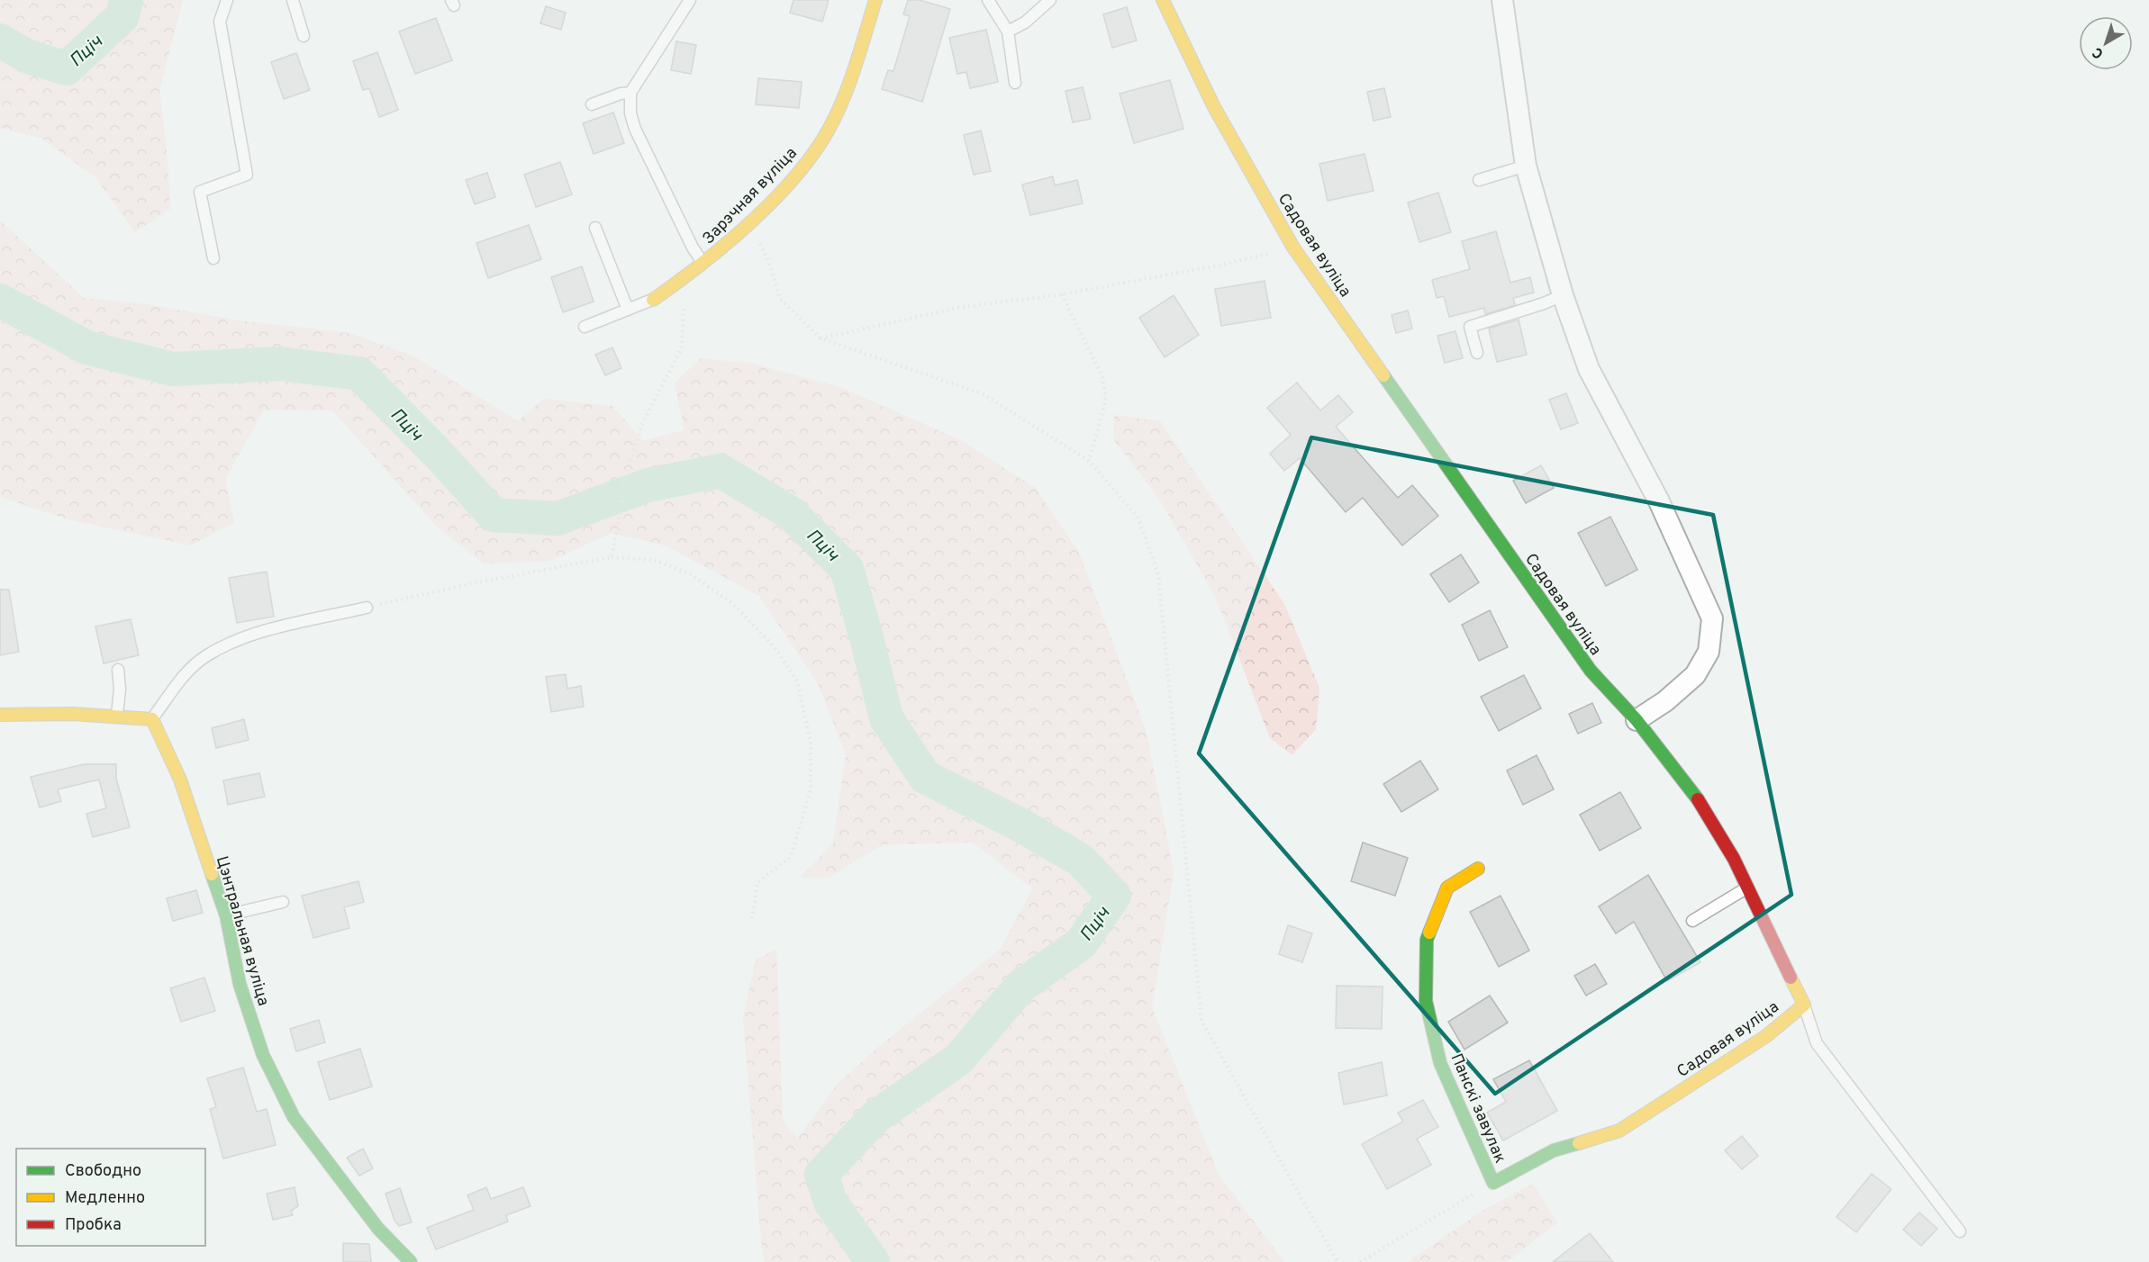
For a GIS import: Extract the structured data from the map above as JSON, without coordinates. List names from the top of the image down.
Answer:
{
  "streets": {
    "street": [
      "Зарэчная вуліца",
      "Садовая вуліца",
      "Цэнтральная вуліца",
      "Панскі завулак"
    ]
  },
  "crossings": [
    ["Садовая вуліца", "Панскі завулак"]
  ],
  "water": ["Пціч"],
  "legend": ["Свободно", "Медленно", "Пробка"],
  "north": "bottom left"
}
